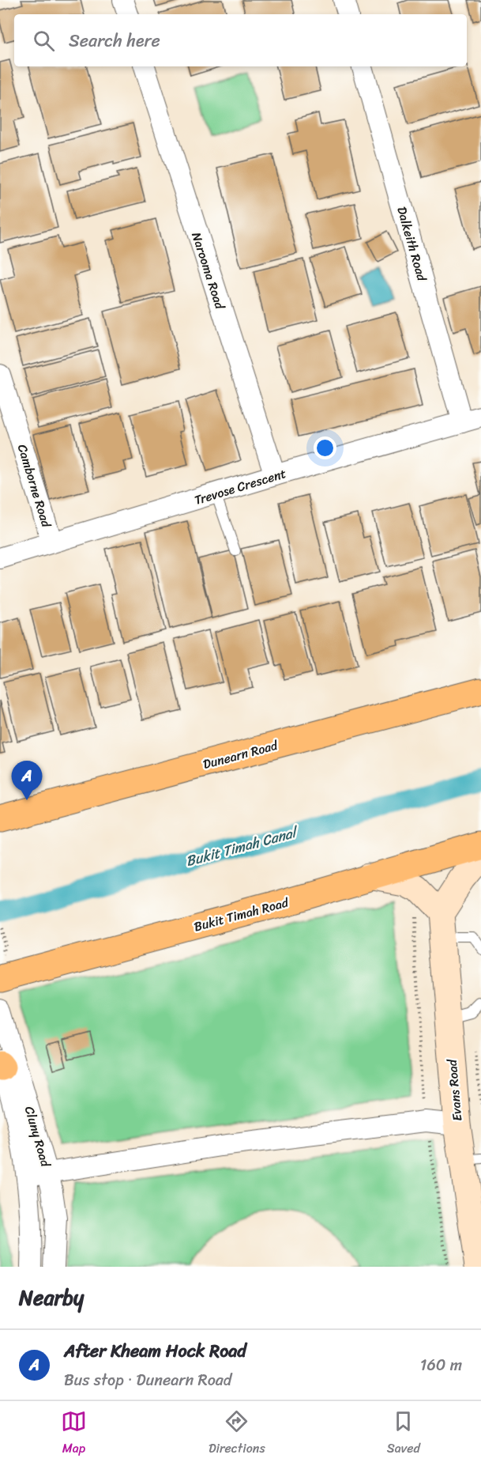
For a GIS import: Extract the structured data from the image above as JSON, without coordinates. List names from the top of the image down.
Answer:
{
  "streets": {
    "highway": ["Dunearn Road", "Bukit Timah Road"],
    "street": [
      "Dalkeith Road",
      "Narooma Road",
      "Camborne Road",
      "Trevose Crescent",
      "Evans Road",
      "Cluny Road"
    ]
  },
  "crossings": [
    ["Dalkeith Road", "Trevose Crescent"],
    ["Narooma Road", "Trevose Crescent"],
    ["Camborne Road", "Trevose Crescent"]
  ],
  "water": ["Bukit Timah Canal"],
  "page": {
    "search": "Search here",
    "pins": "A",
    "heading": "Nearby",
    "list": [
      {
        "mark": "A",
        "name": "After Kheam Hock Road",
        "note": "Bus stop · Dunearn Road",
        "value": "160 m"
      }
    ],
    "nav": ["Map", "Directions", "Saved"]
  }
}
